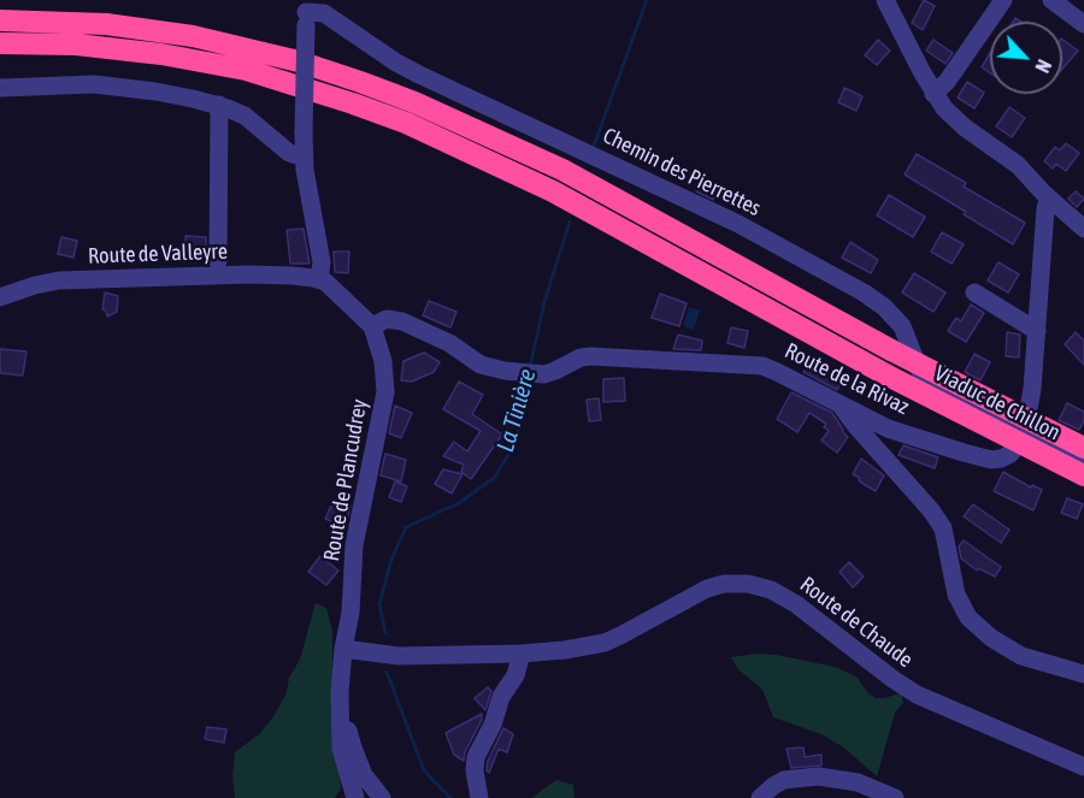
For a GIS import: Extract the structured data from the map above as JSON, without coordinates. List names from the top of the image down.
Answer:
{
  "streets": {
    "highway": ["Viaduc de Chillon"],
    "street": [
      "Chemin des Pierrettes",
      "Route de Valleyre",
      "Route de la Rivaz",
      "Route de Plancudrey",
      "Route de Chaude"
    ]
  },
  "crossings": [
    ["Chemin des Pierrettes", "Route de la Rivaz"],
    ["Route de Valleyre", "Route de Plancudrey"],
    ["Route de la Rivaz", "Route de Plancudrey"],
    ["Route de Plancudrey", "Route de Chaude"]
  ],
  "water": ["La Tinière"],
  "north": "bottom right"
}
